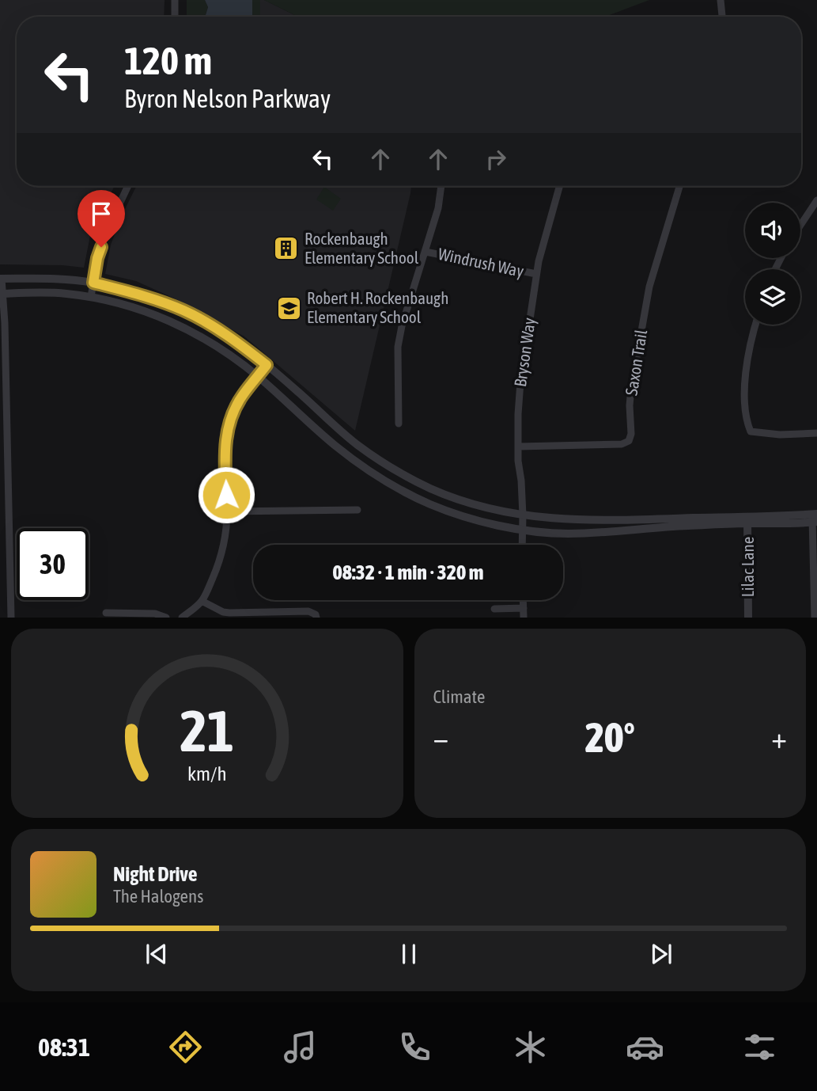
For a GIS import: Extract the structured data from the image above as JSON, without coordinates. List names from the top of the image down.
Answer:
{
  "streets": {
    "street": [
      "Windrush Way",
      "Bryson Way",
      "Saxon Trail",
      "Lilac Lane"
    ]
  },
  "crossings": [
    ["Windrush Way", "Bryson Way"],
    ["Bryson Way", "Saxon Trail"]
  ],
  "places": {
    "building": ["Rockenbaugh Elementary School"],
    "school or university": ["Robert H. Rockenbaugh Elementary School"]
  },
  "page": {
    "turn": ["120 m", "Byron Nelson Parkway"],
    "limit": "30",
    "trip": "08:32 · 1 min · 320 m",
    "tile": "Climate",
    "heat": ["−", "20°", "+"],
    "song": ["Night Drive", "The Halogens"],
    "tabs": "08:31",
    "gauge": ["21", "km/h"]
  }
}
